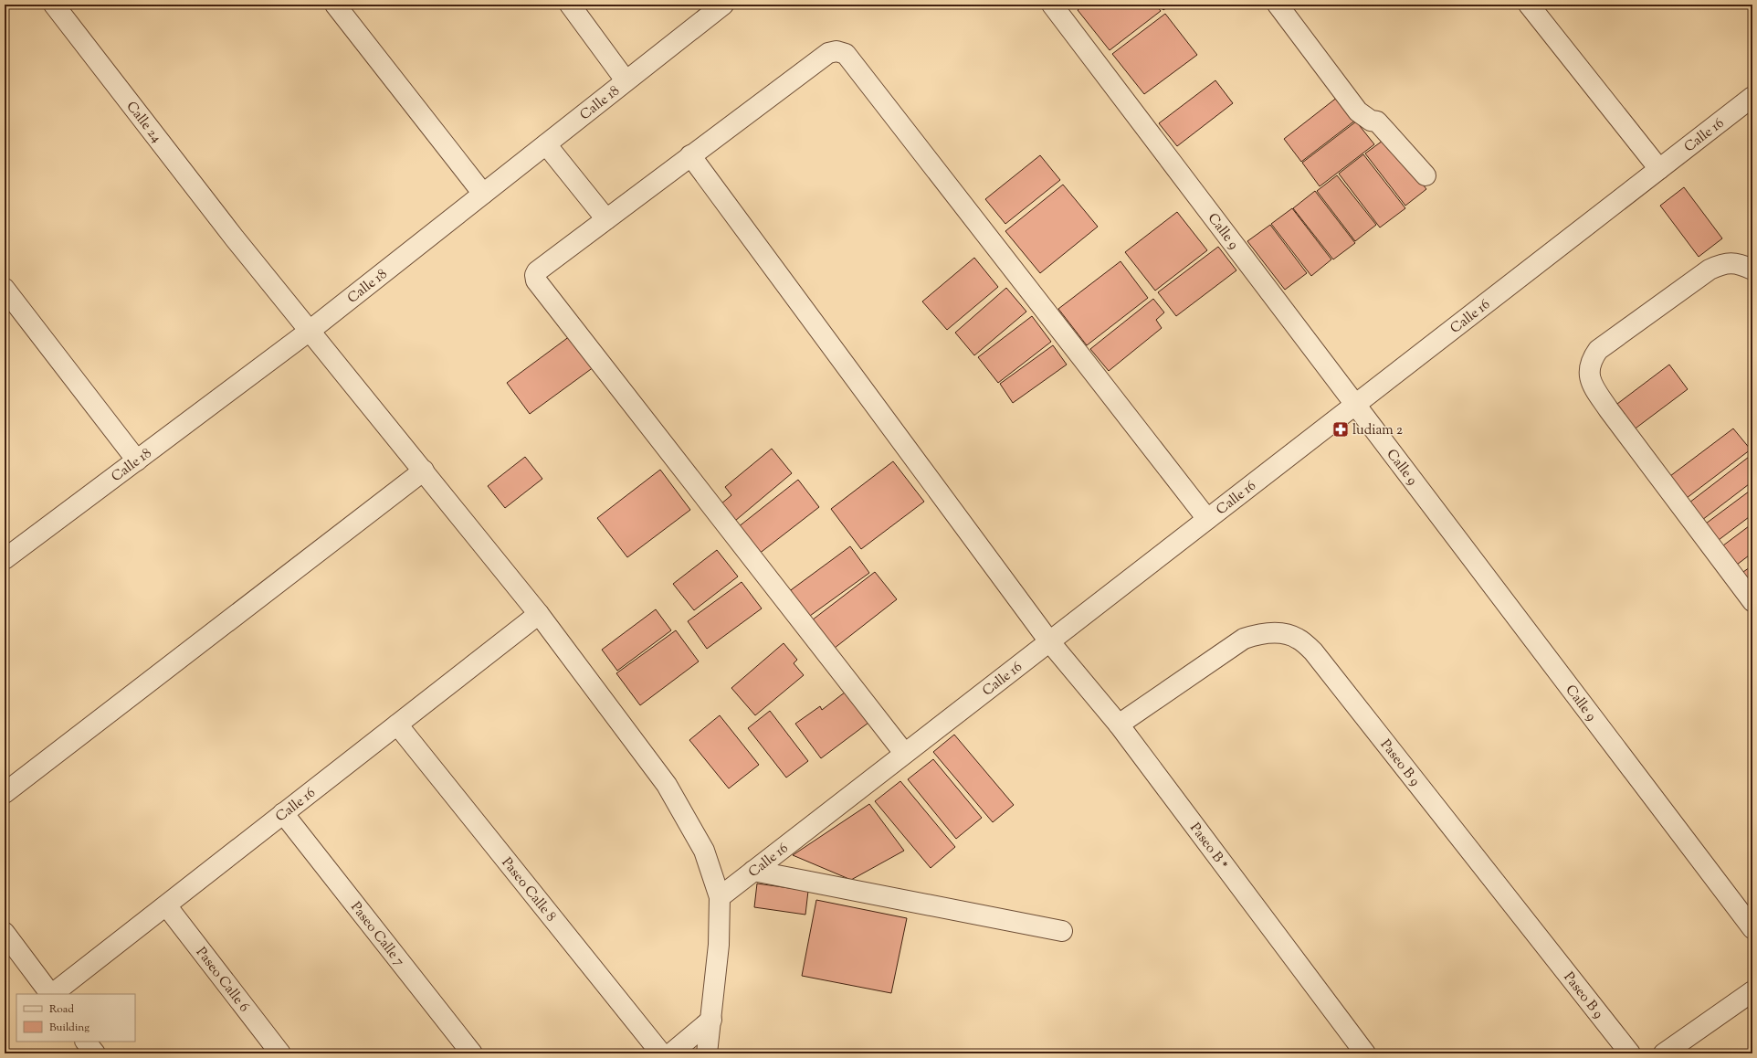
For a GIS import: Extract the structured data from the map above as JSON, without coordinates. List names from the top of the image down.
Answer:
{
  "streets": {
    "street": [
      "Calle 18",
      "Calle 24",
      "Calle 16",
      "Calle 9",
      "Paseo B 9",
      "Paseo B *",
      "Paseo Calle 8",
      "Paseo Calle 7",
      "Paseo Calle 6"
    ]
  },
  "crossings": [
    ["Calle 18", "Calle 24"],
    ["Calle 24", "Calle 16"],
    ["Calle 16", "Calle 9"],
    ["Calle 16", "Paseo B *"],
    ["Calle 16", "Paseo Calle 8"],
    ["Calle 16", "Paseo Calle 7"],
    ["Calle 16", "Paseo Calle 6"],
    ["Paseo B 9", "Paseo B *"]
  ],
  "places": {
    "pharmacy": ["ludiam 2"]
  },
  "legend": ["Road", "Building"]
}
